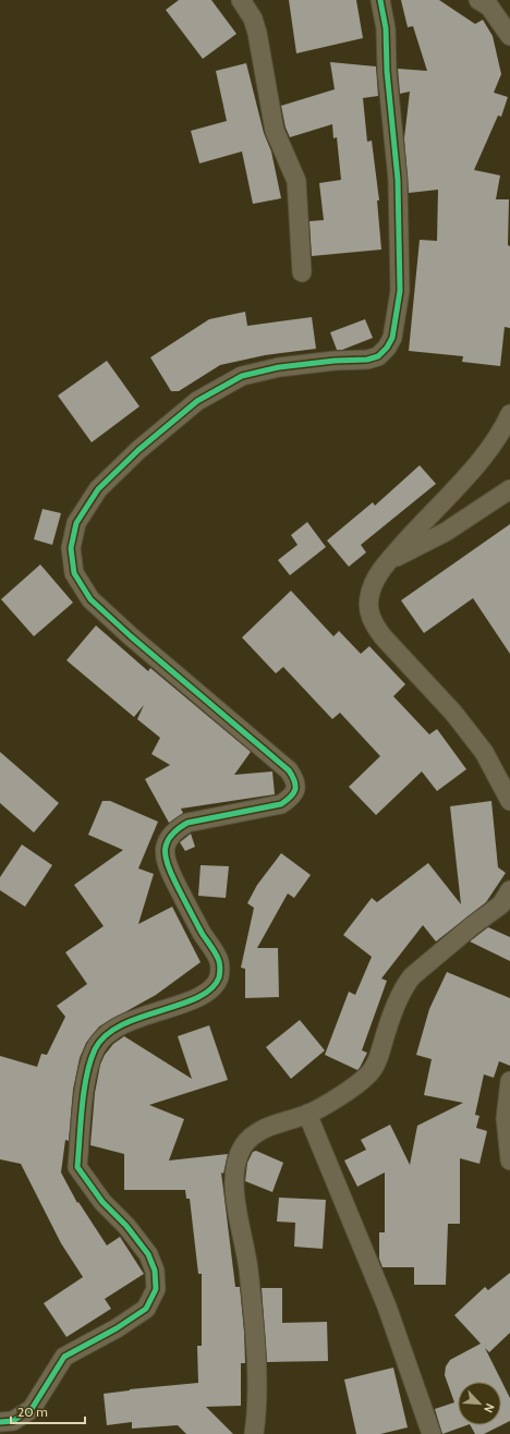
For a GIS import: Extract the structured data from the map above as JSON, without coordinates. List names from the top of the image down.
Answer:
{
  "scale_bar": "20 m",
  "north": "bottom right"
}
